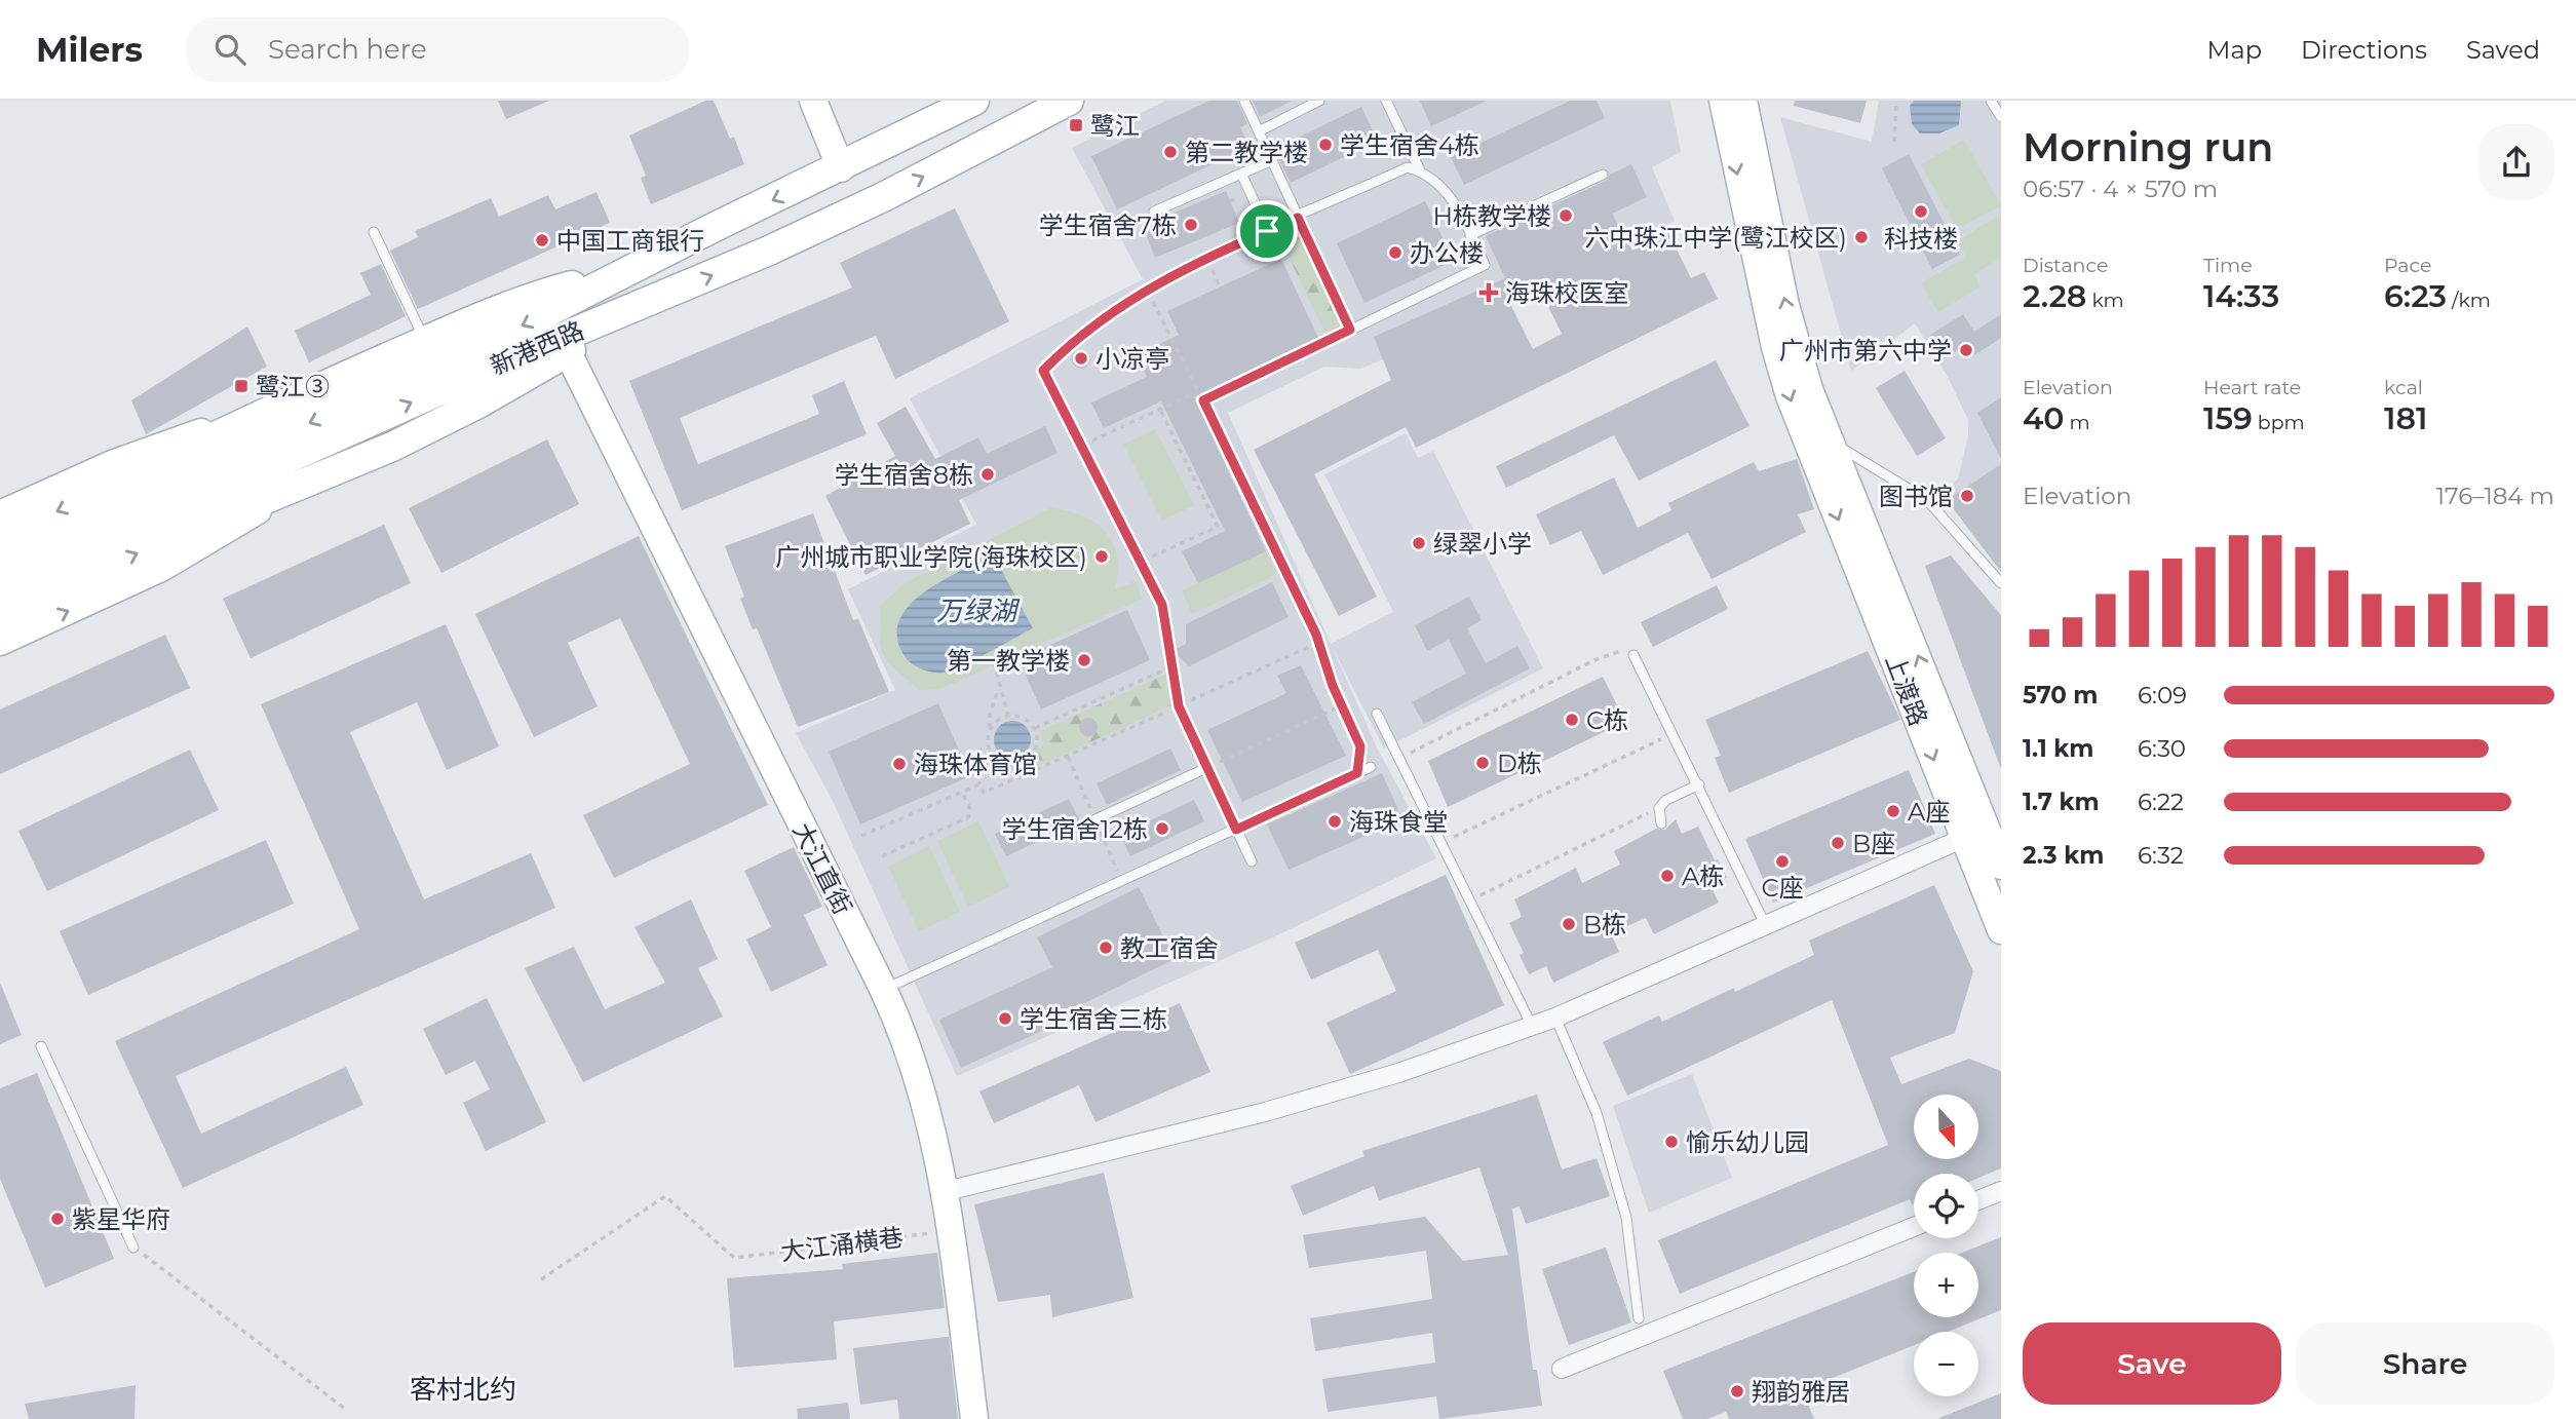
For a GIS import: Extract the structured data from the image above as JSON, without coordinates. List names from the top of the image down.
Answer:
{
  "streets": {
    "main road": ["新港西路", "上渡路", "大江直街"],
    "path": ["大江涌横巷"]
  },
  "crossings": [
    ["大江直街", "大江涌横巷"]
  ],
  "districts": ["客村北约"],
  "water": ["万绿湖"],
  "places": {
    "transit": ["鹭江", "鹭江③"],
    "other": [
      "学生宿舍4栋",
      "第二教学楼",
      "科技楼",
      "H栋教学楼",
      "学生宿舍7栋",
      "六中珠江中学(鹭江校区)",
      "中国工商银行",
      "办公楼",
      "广州市第六中学",
      "小凉亭",
      "学生宿舍8栋",
      "图书馆",
      "绿翠小学",
      "广州城市职业学院(海珠校区)",
      "第一教学楼",
      "C栋",
      "D栋",
      "海珠体育馆",
      "A座",
      "海珠食堂",
      "学生宿舍12栋",
      "B座",
      "C座",
      "A栋",
      "B栋",
      "教工宿舍",
      "学生宿舍三栋",
      "愉乐幼儿园",
      "紫星华府",
      "翔韵雅居"
    ],
    "health": ["海珠校医室"]
  },
  "north": "bottom",
  "page": {
    "header": "Milers",
    "search": "Search here",
    "nav": ["Map", "Directions", "Saved"],
    "heading": ["Morning run", "06:57 · 4 × 570 m"],
    "stats": [
      ["Distance", "2.28 km"],
      ["Time", "14:33"],
      ["Pace", "6:23 /km"],
      ["Elevation", "40 m"],
      ["Heart rate", "159 bpm"],
      ["kcal", "181"]
    ],
    "chart": ["Elevation", "176–184 m"],
    "list": [
      {
        "name": "570 m",
        "note": "6:09"
      },
      {
        "name": "1.1 km",
        "note": "6:30"
      },
      {
        "name": "1.7 km",
        "note": "6:22"
      },
      {
        "name": "2.3 km",
        "note": "6:32"
      }
    ],
    "map_buttons": ["+", "−"],
    "buttons": ["Save", "Share"]
  }
}
